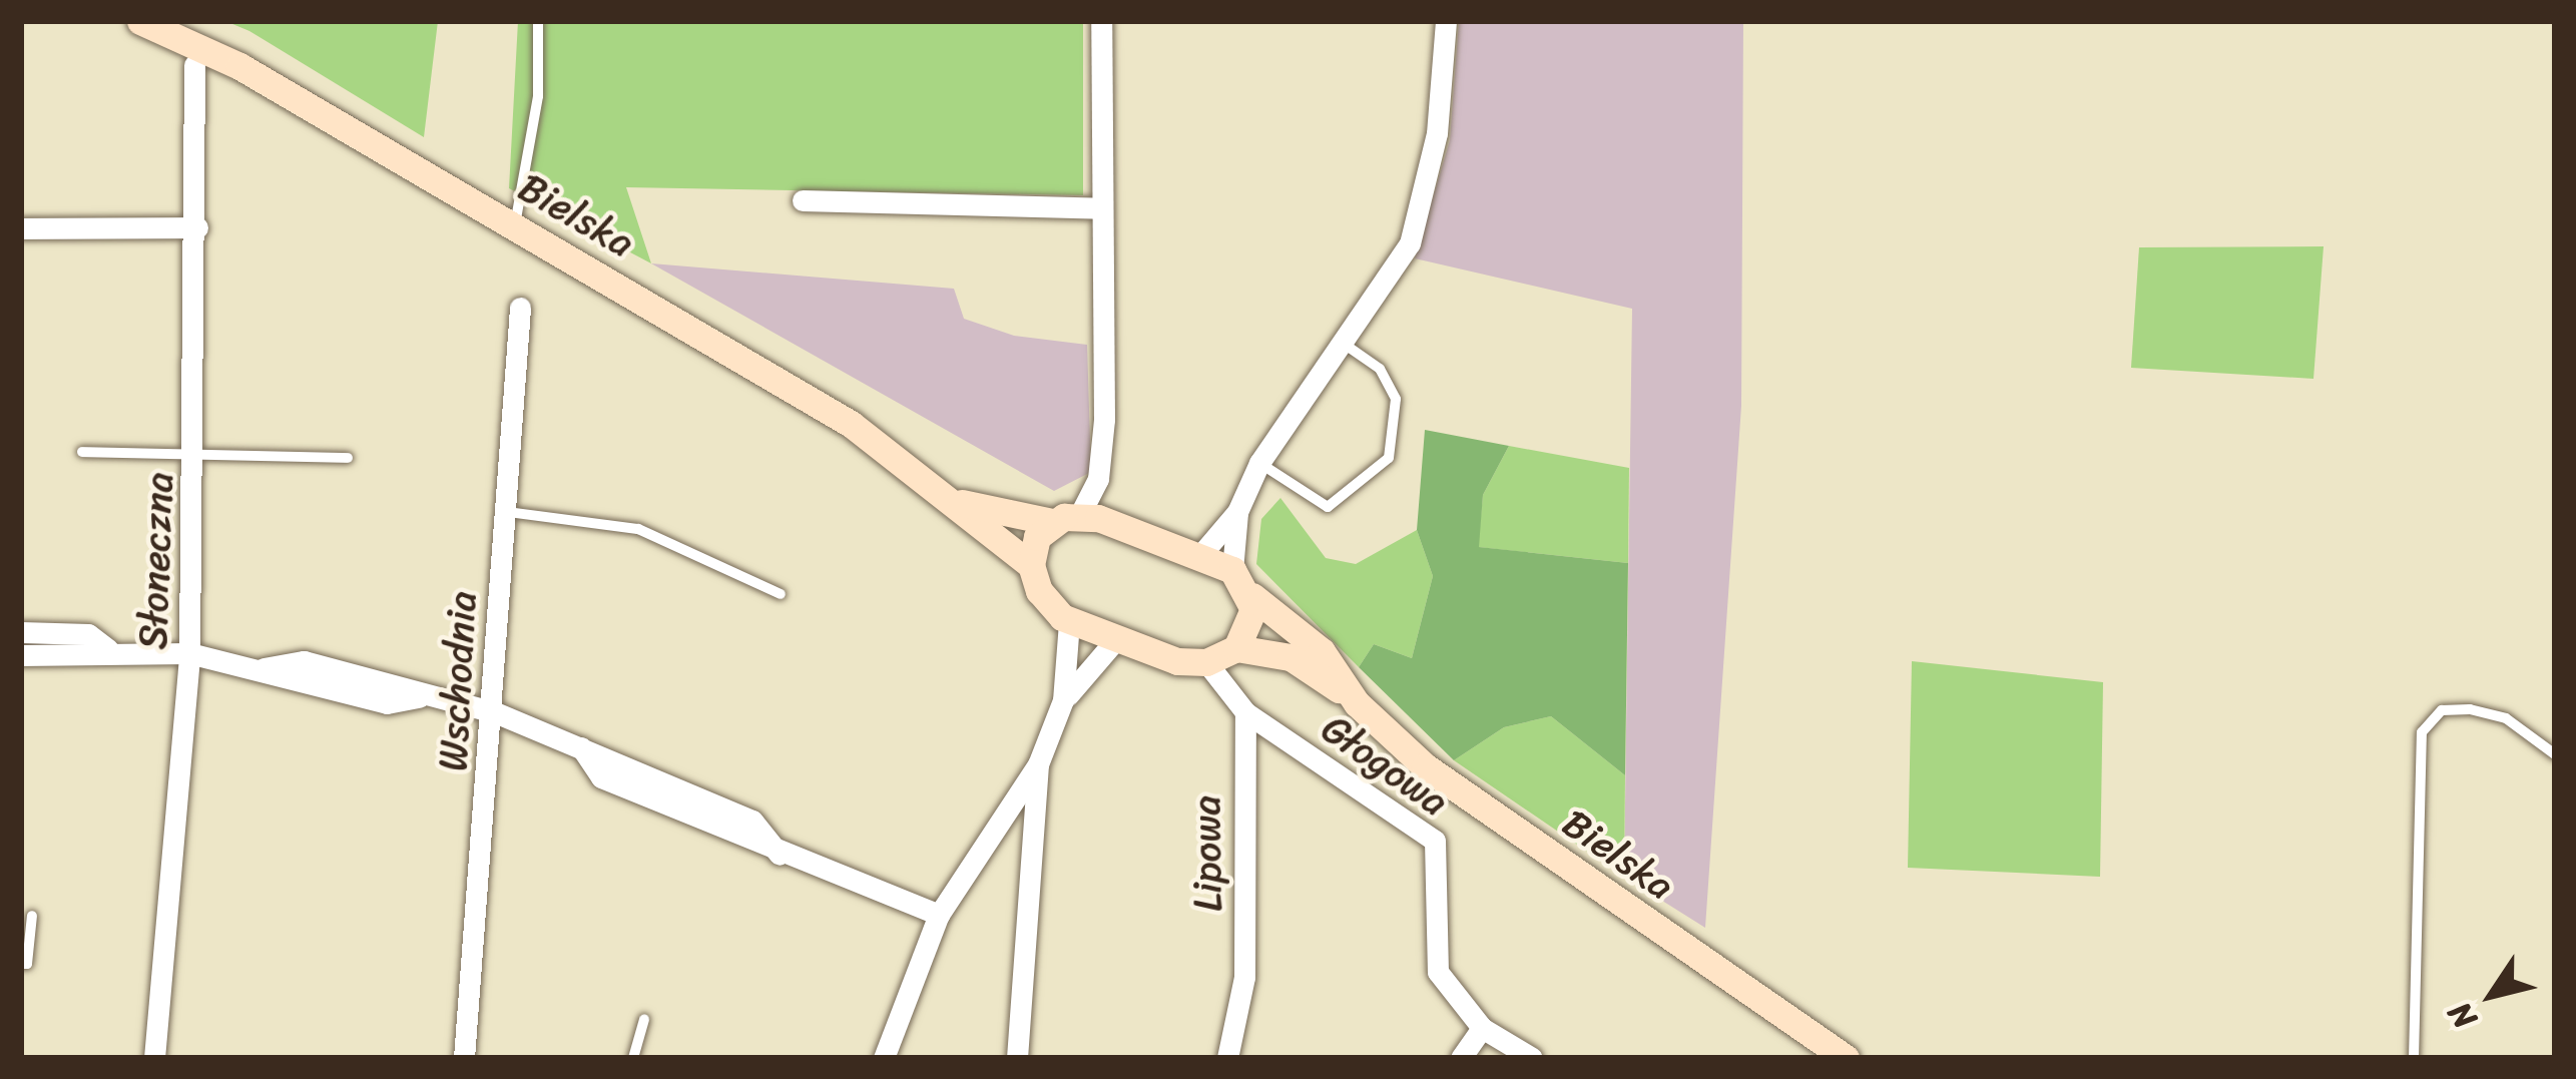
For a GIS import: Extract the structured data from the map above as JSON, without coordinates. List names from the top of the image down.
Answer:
{
  "streets": {
    "main road": ["Bielska"],
    "street": [
      "Słoneczna",
      "Wschodnia",
      "Głogowa",
      "Lipowa"
    ]
  },
  "crossings": [
    ["Głogowa", "Lipowa"]
  ],
  "north": "bottom left"
}
